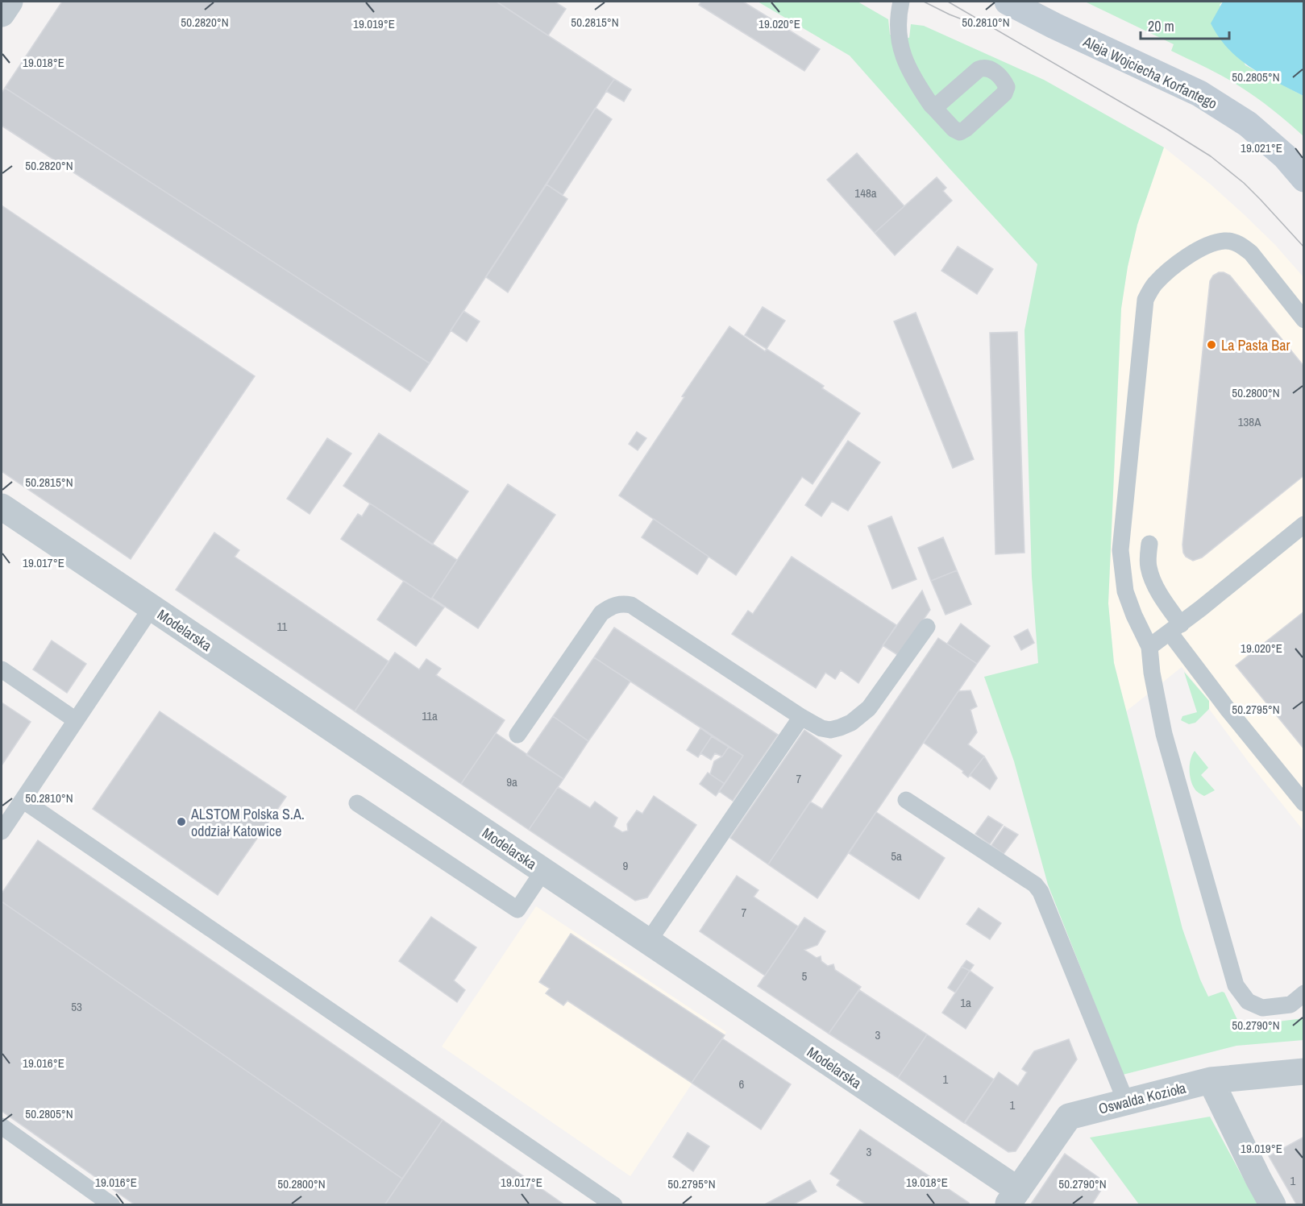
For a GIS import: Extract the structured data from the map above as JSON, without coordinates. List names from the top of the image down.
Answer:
{
  "streets": {
    "main road": ["Aleja Wojciecha Korfantego"],
    "street": ["Modelarska", "Oswalda Kozioła"]
  },
  "crossings": [
    ["Modelarska", "Oswalda Kozioła"]
  ],
  "places": ["La Pasta Bar", "ALSTOM Polska S.A. oddział Katowice"],
  "house_numbers": [
    "148a",
    "138A",
    "11",
    "11a",
    "7",
    "9a",
    "5a",
    "9",
    "7",
    "5",
    "1a",
    "53",
    "3",
    "1",
    "6",
    "1",
    "3",
    "1"
  ],
  "scale_bar": "20 m",
  "coordinates": [
    "50.2820°N",
    "50.2815°N",
    "50.2810°N",
    "19.019°E",
    "19.020°E",
    "19.018°E",
    "50.2805°N",
    "19.021°E",
    "50.2800°N",
    "19.017°E",
    "50.2795°N",
    "50.2790°N",
    "19.016°E"
  ]
}
